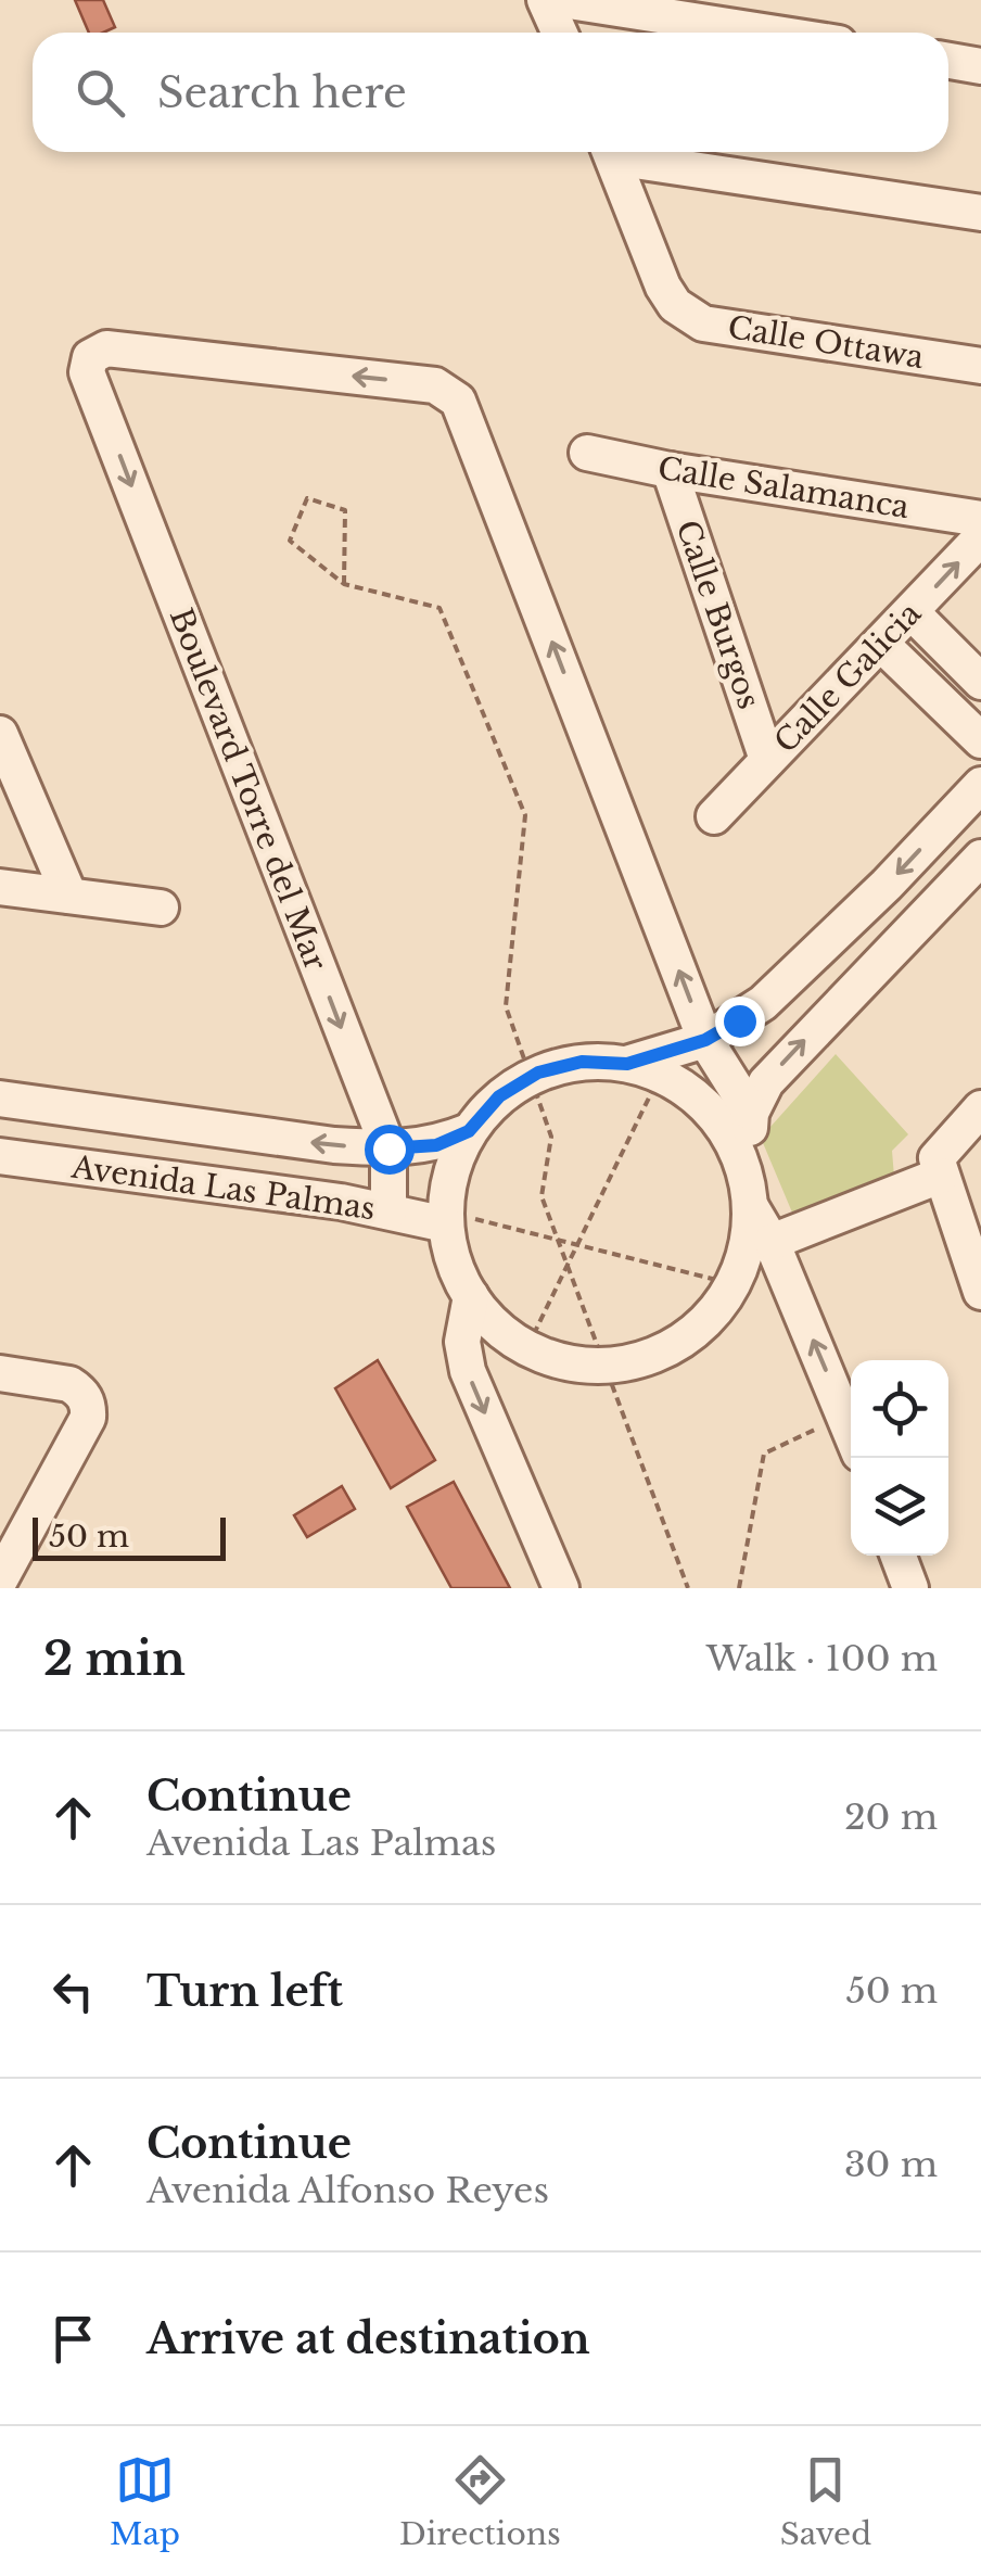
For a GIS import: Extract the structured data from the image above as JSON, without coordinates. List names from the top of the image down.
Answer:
{
  "streets": {
    "street": [
      "Calle Ottawa",
      "Calle Salamanca",
      "Calle Burgos",
      "Calle Galicia",
      "Boulevard Torre del Mar",
      "Avenida Las Palmas"
    ]
  },
  "crossings": [
    ["Calle Salamanca", "Calle Burgos"],
    ["Calle Burgos", "Calle Galicia"],
    ["Boulevard Torre del Mar", "Avenida Las Palmas"]
  ],
  "scale_bar": "50 m",
  "page": {
    "search": "Search here",
    "scale": "50 m",
    "heading": ["2 min", "Walk · 100 m"],
    "list": [
      ["Continue", "Avenida Las Palmas", "20 m"],
      ["Turn left", "50 m"],
      ["Continue", "Avenida Alfonso Reyes", "30 m"],
      "Arrive at destination"
    ],
    "nav": ["Map", "Directions", "Saved"]
  }
}
